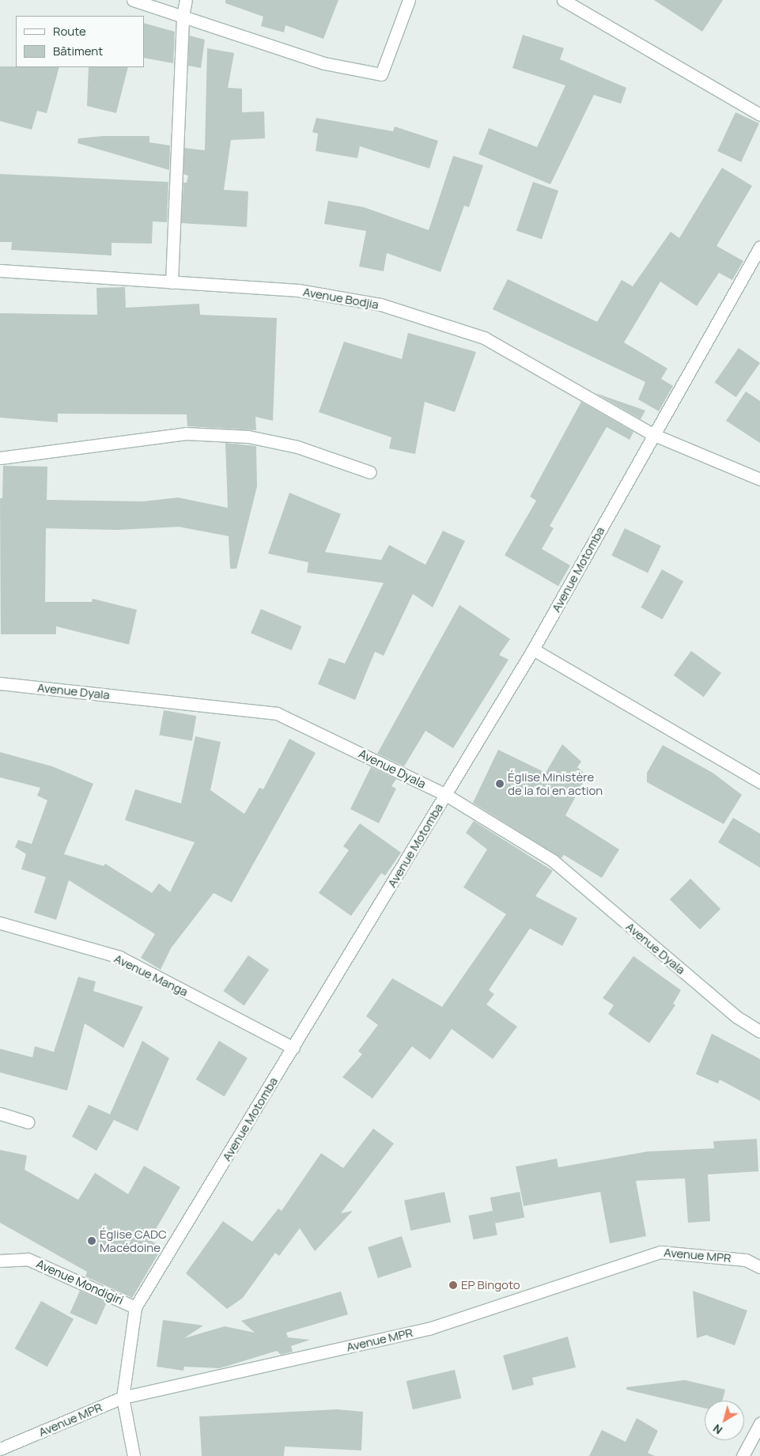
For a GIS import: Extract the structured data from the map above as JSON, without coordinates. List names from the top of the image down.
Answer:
{
  "streets": {
    "street": [
      "Avenue Bodjia",
      "Avenue Motomba",
      "Avenue Dyala",
      "Avenue Manga",
      "Avenue MPR",
      "Avenue Mondigiri"
    ]
  },
  "crossings": [
    ["Avenue Bodjia", "Avenue Motomba"],
    ["Avenue Motomba", "Avenue Dyala"],
    ["Avenue Motomba", "Avenue Manga"],
    ["Avenue Motomba", "Avenue MPR"],
    ["Avenue Motomba", "Avenue Mondigiri"]
  ],
  "places": ["Église Ministère de la foi en action", "Église CADC Macédoine", "EP Bingoto"],
  "legend": ["Route", "Bâtiment"],
  "north": "bottom left"
}
